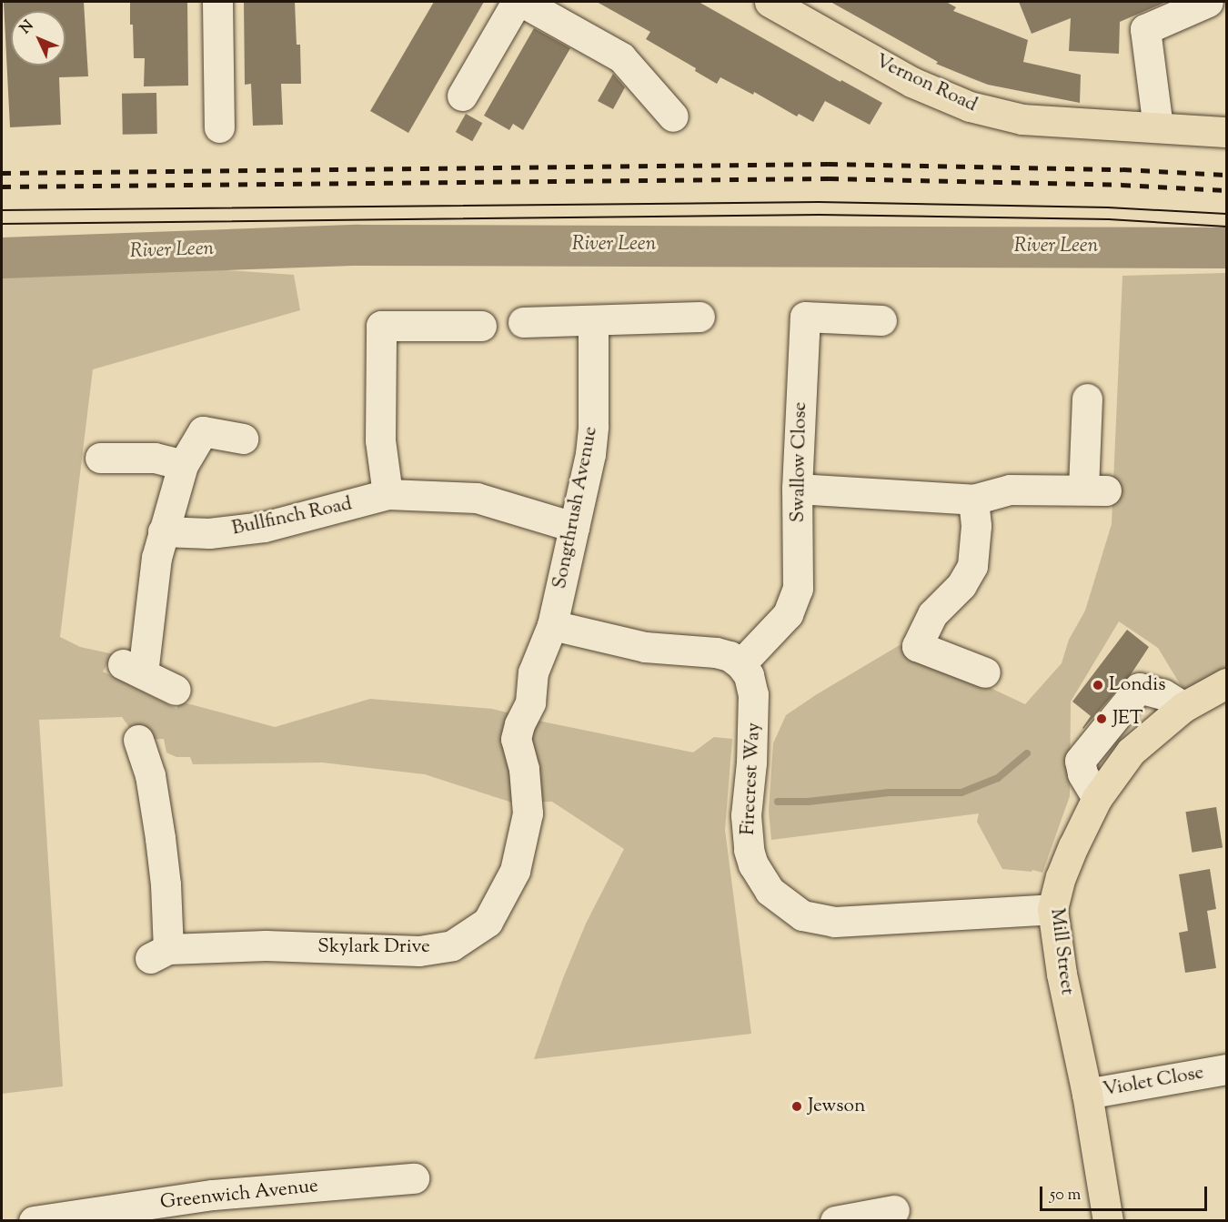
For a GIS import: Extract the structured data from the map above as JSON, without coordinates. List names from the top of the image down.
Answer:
{
  "streets": {
    "main road": ["Vernon Road", "Mill Street"],
    "street": [
      "Swallow Close",
      "Songthrush Avenue",
      "Bullfinch Road",
      "Firecrest Way",
      "Skylark Drive",
      "Violet Close",
      "Greenwich Avenue"
    ]
  },
  "crossings": [
    ["Swallow Close", "Firecrest Way"],
    ["Songthrush Avenue", "Bullfinch Road"],
    ["Songthrush Avenue", "Skylark Drive"],
    ["Firecrest Way", "Mill Street"],
    ["Mill Street", "Violet Close"]
  ],
  "water": ["River Leen"],
  "places": ["Londis", "JET", "Jewson"],
  "scale_bar": "50 m",
  "north": "top left"
}
